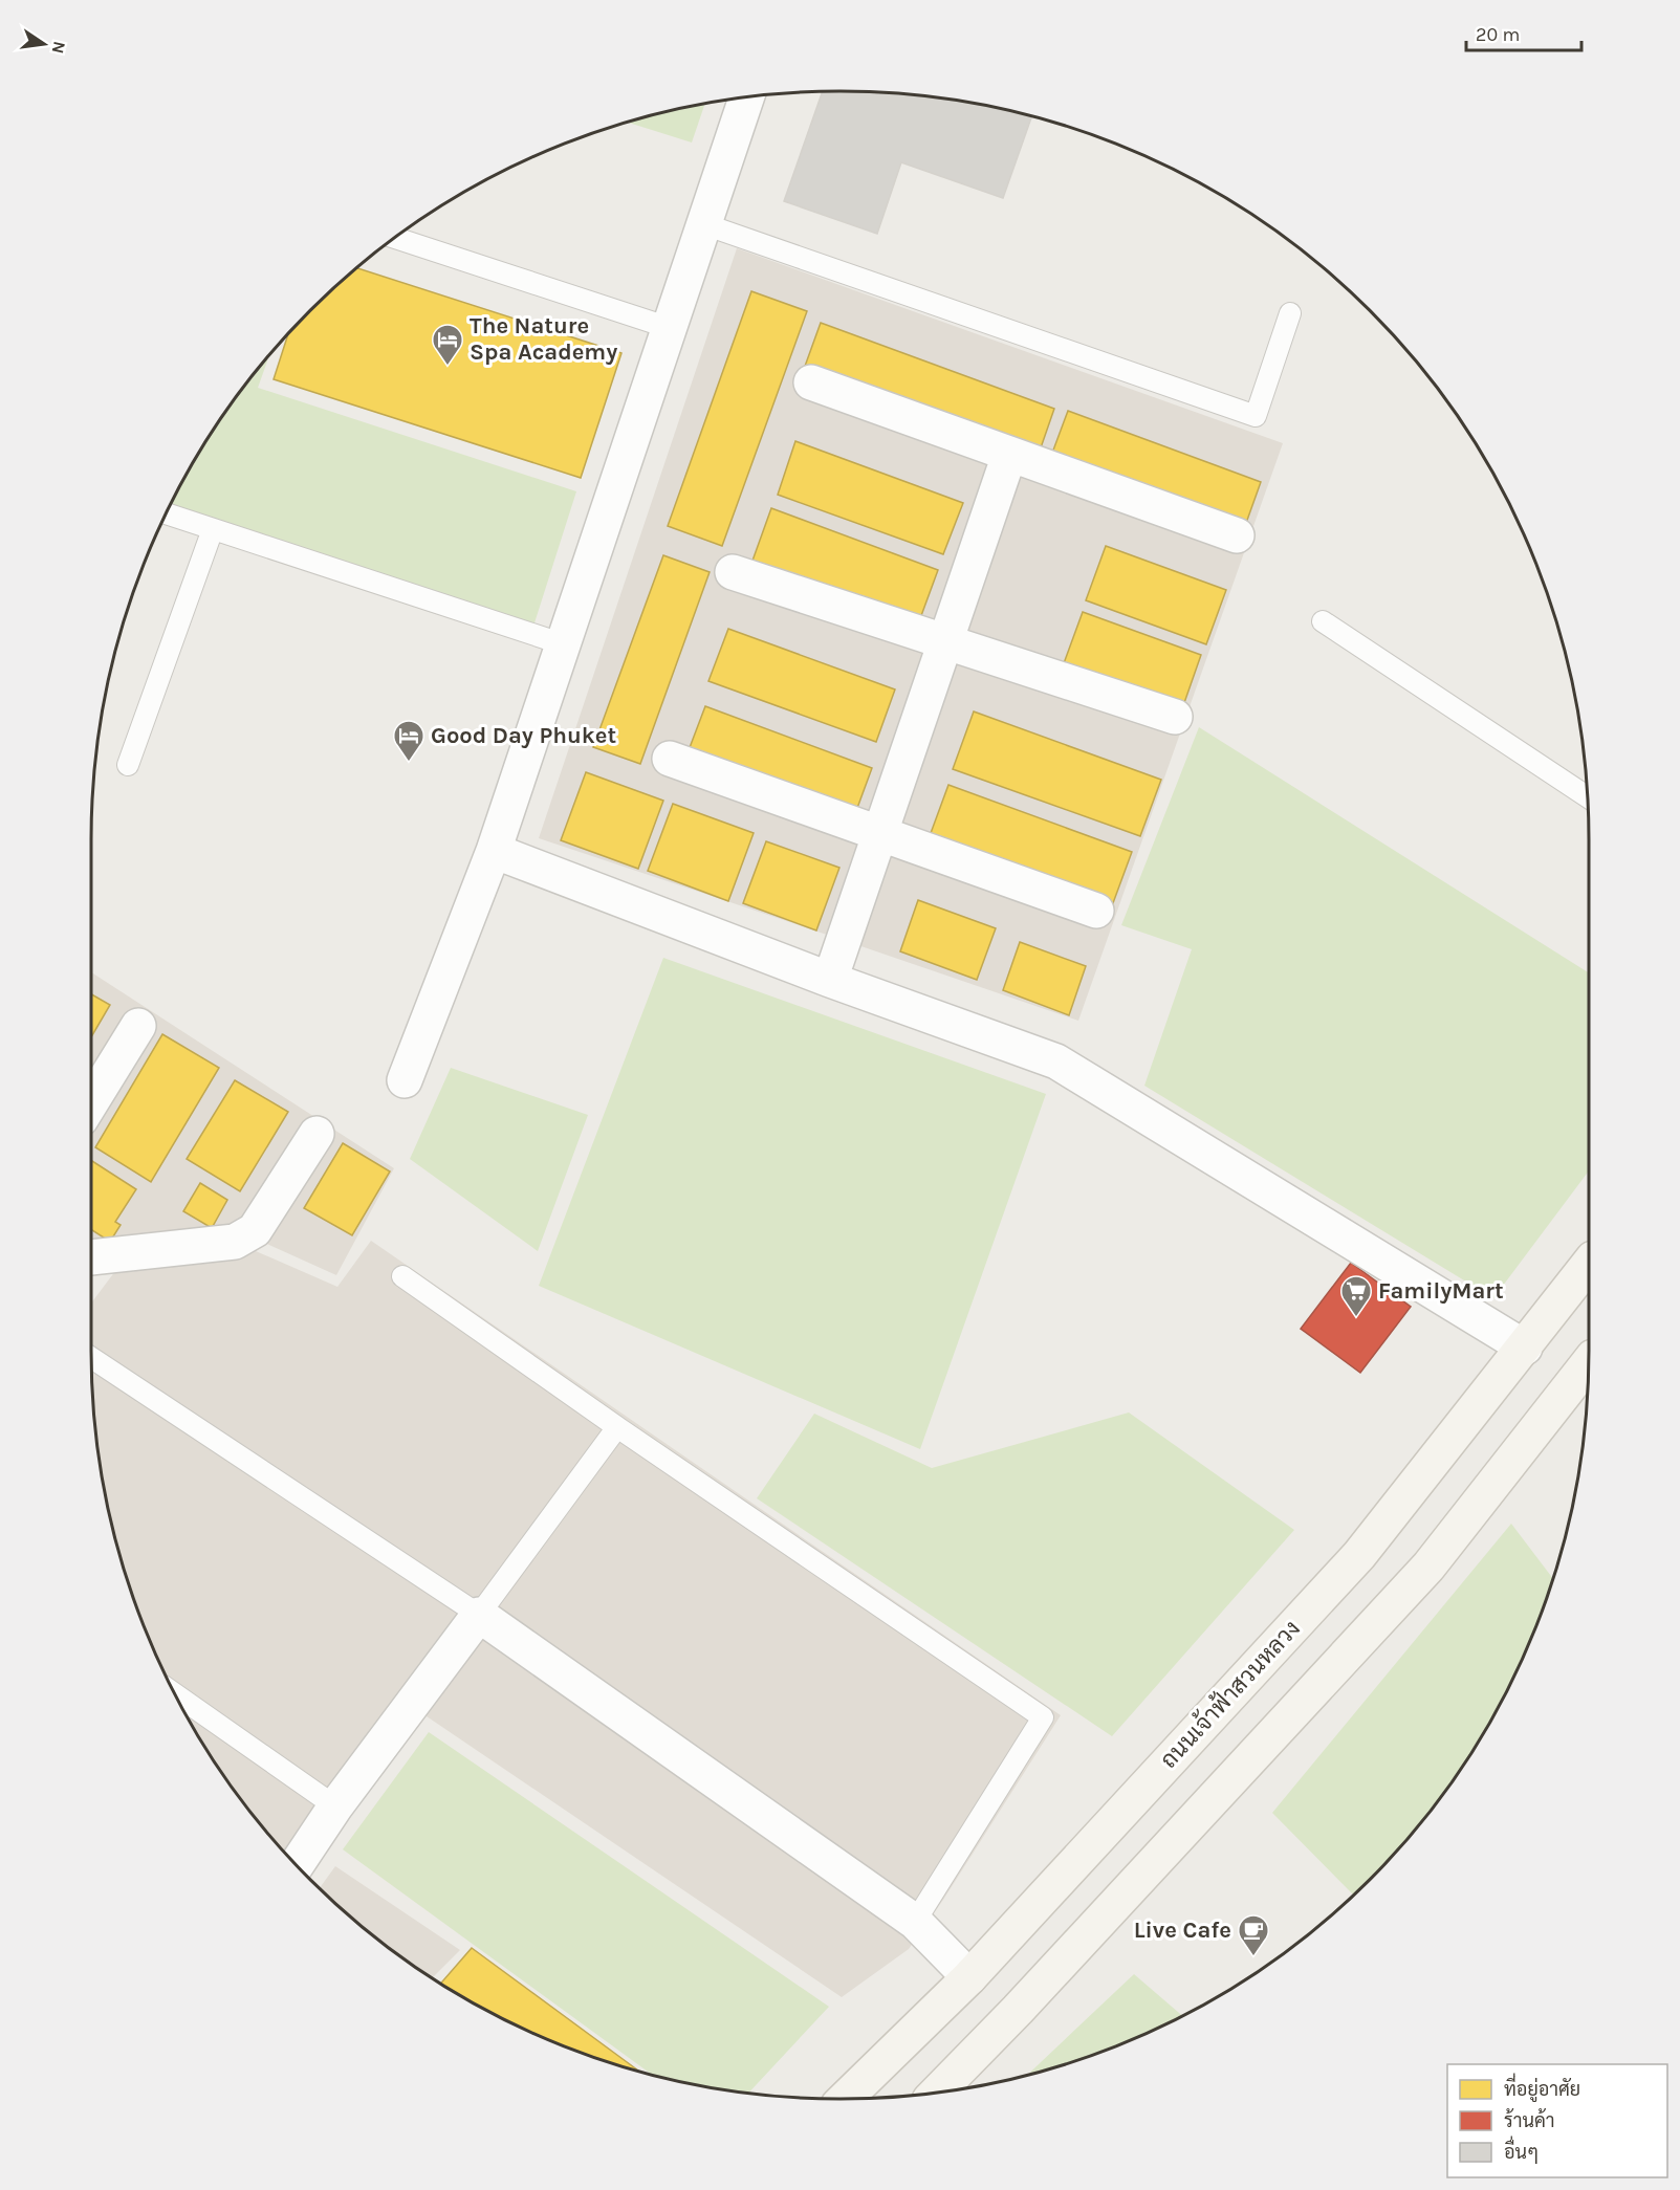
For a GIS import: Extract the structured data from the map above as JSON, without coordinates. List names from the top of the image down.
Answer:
{
  "streets": {
    "main road": ["ถนนเจ้าฟ้าสวนหลวง"]
  },
  "places": {
    "hotel": ["The Nature Spa Academy", "Good Day Phuket"],
    "supermarket": ["FamilyMart"],
    "cafe": ["Live Cafe"]
  },
  "legend": ["ที่อยู่อาศัย", "ร้านค้า", "อื่นๆ"],
  "scale_bar": "20 m",
  "north": "right"
}
